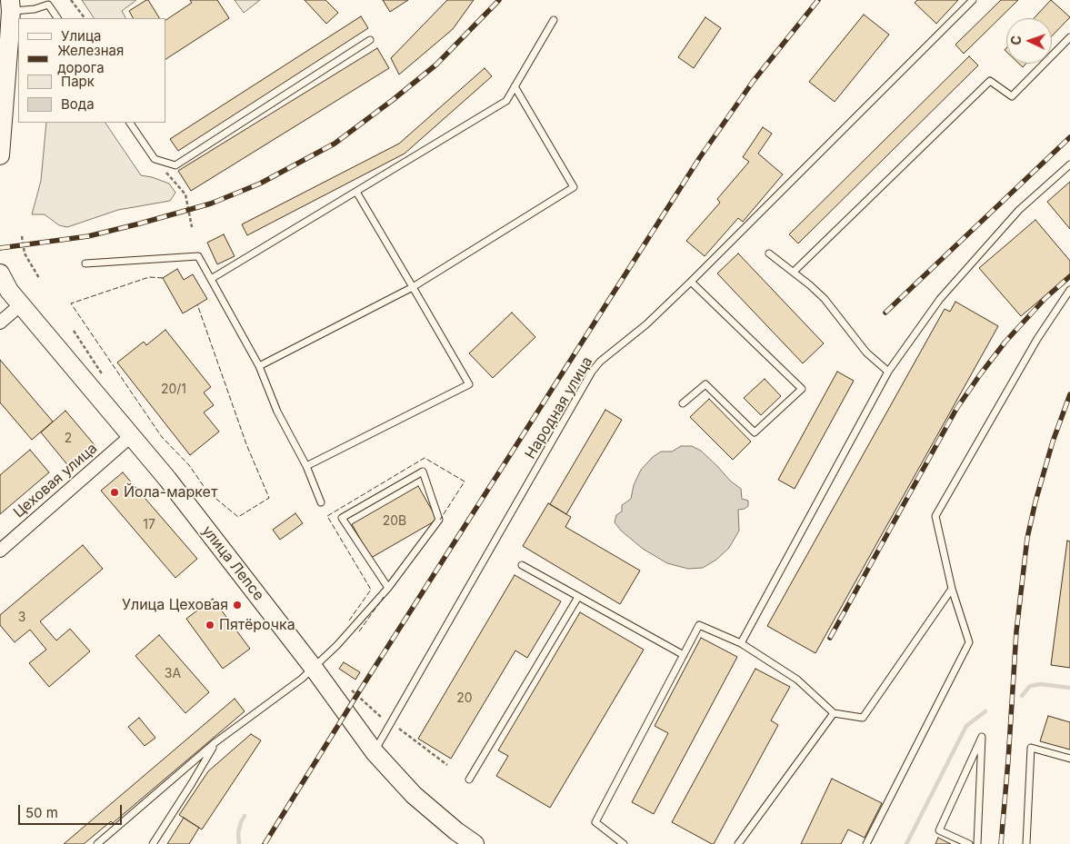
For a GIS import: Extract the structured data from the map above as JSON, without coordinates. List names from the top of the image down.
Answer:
{
  "streets": {
    "main road": ["улица Лепсе"],
    "street": ["Цеховая улица"],
    "lane": ["Народная улица"]
  },
  "crossings": [
    ["Народная улица", "улица Лепсе"],
    ["Цеховая улица", "улица Лепсе"]
  ],
  "places": ["Йола-маркет", "Улица Цеховая", "Пятёрочка"],
  "house_numbers": [
    "20/1",
    "2",
    "20В",
    "17",
    "3",
    "3А",
    "20"
  ],
  "legend": [
    "Улица",
    "Железная дорога",
    "Парк",
    "Вода"
  ],
  "scale_bar": "50 m",
  "north": "left"
}
